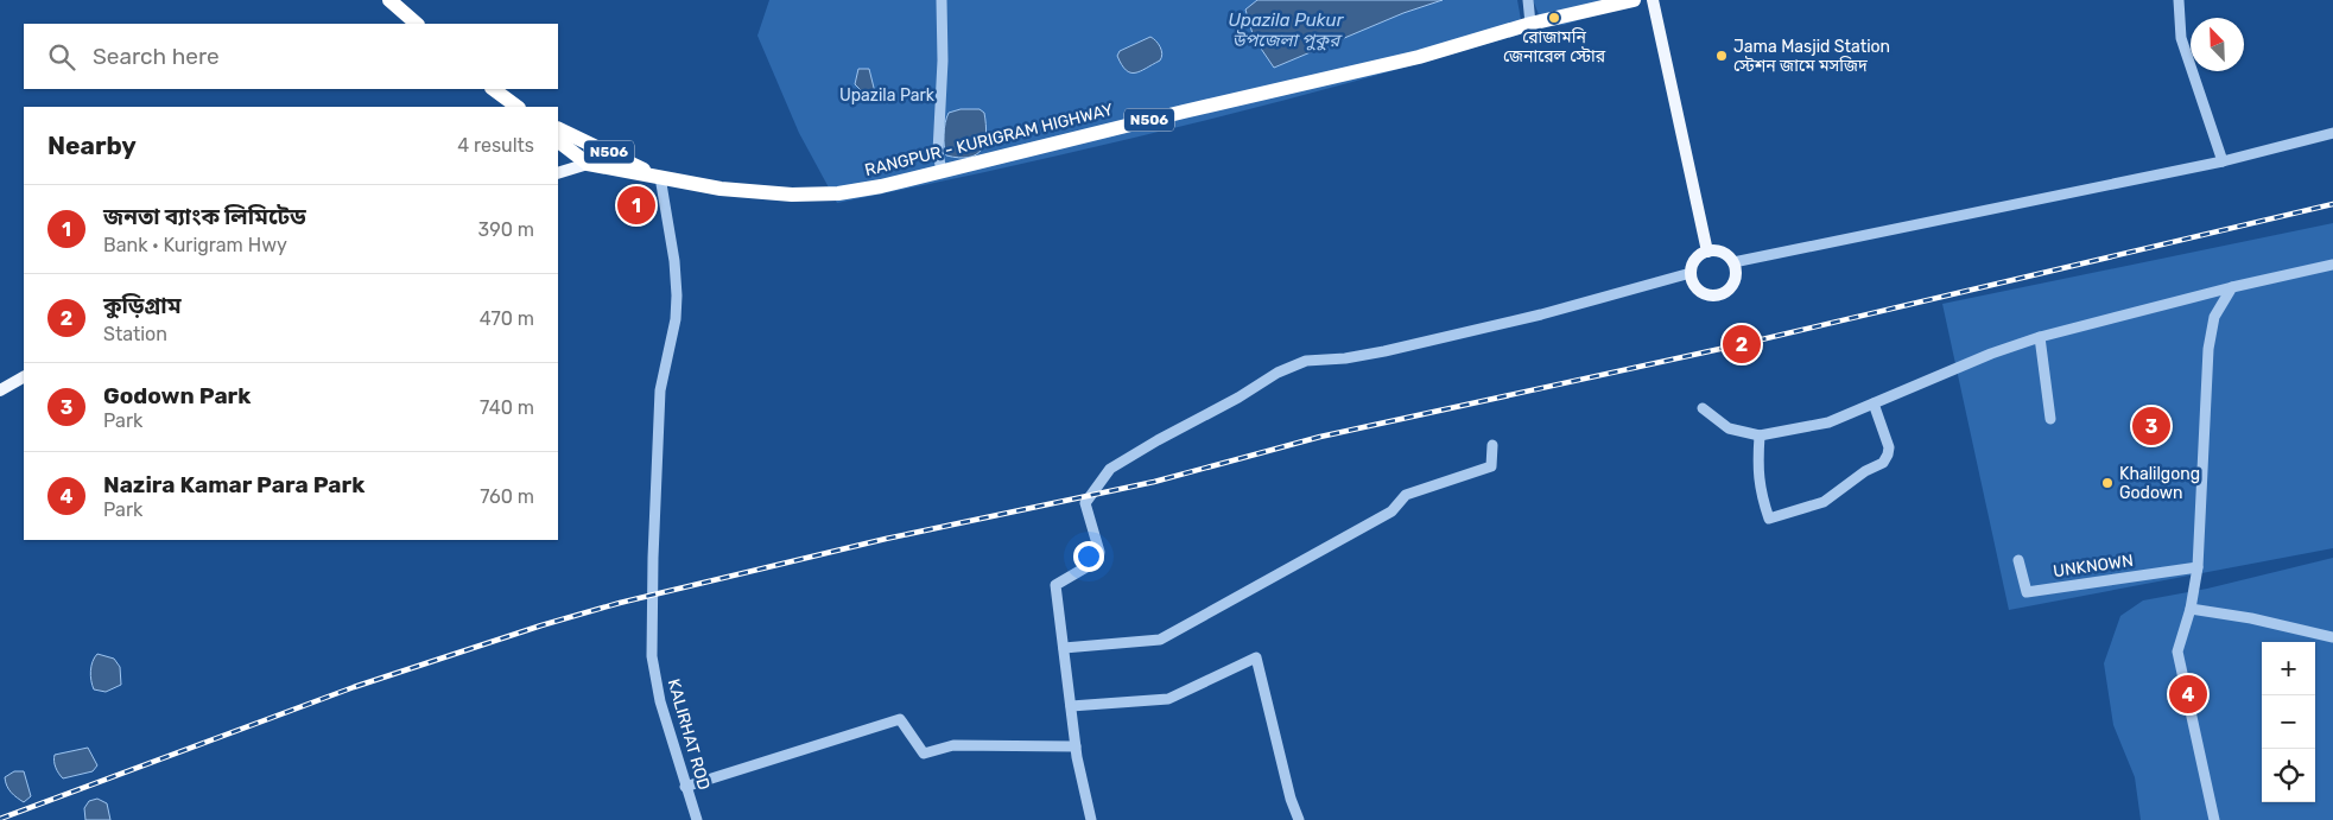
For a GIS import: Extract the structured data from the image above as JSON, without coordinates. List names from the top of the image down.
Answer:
{
  "streets": {
    "highway": ["N506", "RANGPUR - KURIGRAM HIGHWAY"],
    "street": ["UNKNOWN", "KALIRHAT ROD"]
  },
  "crossings": [
    ["N506", "RANGPUR - KURIGRAM HIGHWAY"],
    ["N506", "KALIRHAT ROD"],
    ["RANGPUR - KURIGRAM HIGHWAY", "KALIRHAT ROD"]
  ],
  "water": ["Upazila Pukur উপজেলা পুকুর"],
  "parks": ["Upazila Park"],
  "places": ["রোজামনি জেনারেল স্টোর", "Jama Masjid Station স্টেশন জামে মসজিদ", "Khalilgong Godown"],
  "north": "top left",
  "page": {
    "search": "Search here",
    "heading": ["Nearby", "4 results"],
    "pins": [
      "1",
      "2",
      "3",
      "4"
    ],
    "list": [
      {
        "mark": "1",
        "name": "জনতা ব্যাংক লিমিটেড",
        "note": "Bank · Kurigram Hwy",
        "value": "390 m"
      },
      {
        "mark": "2",
        "name": "কুড়িগ্রাম",
        "note": "Station",
        "value": "470 m"
      },
      {
        "mark": "3",
        "name": "Godown Park",
        "note": "Park",
        "value": "740 m"
      },
      {
        "mark": "4",
        "name": "Nazira Kamar Para Park",
        "note": "Park",
        "value": "760 m"
      }
    ],
    "map_buttons": ["+", "−"]
  }
}
